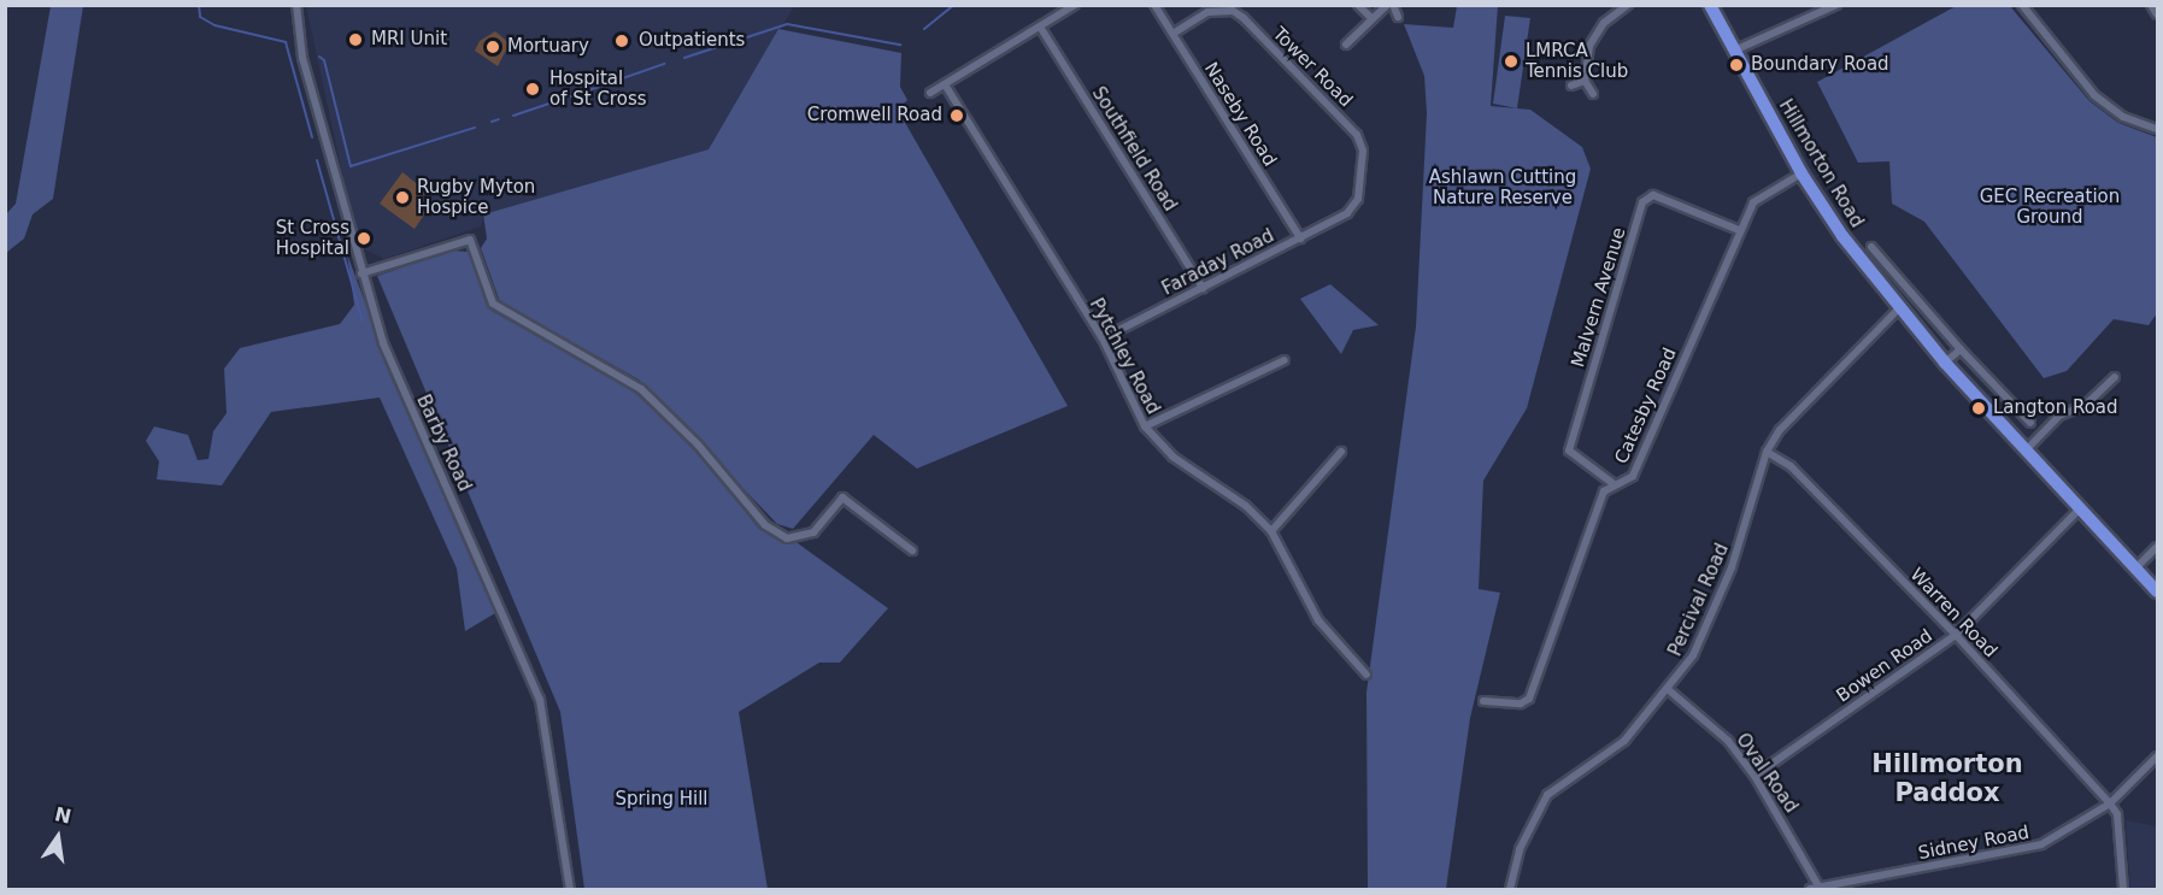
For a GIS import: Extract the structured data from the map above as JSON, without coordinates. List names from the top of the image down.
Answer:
{
  "streets": {
    "highway": ["Hillmorton Road"],
    "street": [
      "Tower Road",
      "Naseby Road",
      "Southfield Road",
      "Faraday Road",
      "Malvern Avenue",
      "Pytchley Road",
      "Catesby Road",
      "Barby Road",
      "Percival Road",
      "Warren Road",
      "Bowen Road",
      "Oval Road",
      "Sidney Road"
    ]
  },
  "crossings": [
    ["Tower Road", "Naseby Road"],
    ["Tower Road", "Faraday Road"],
    ["Naseby Road", "Faraday Road"],
    ["Southfield Road", "Faraday Road"],
    ["Hillmorton Road", "Catesby Road"],
    ["Hillmorton Road", "Percival Road"],
    ["Hillmorton Road", "Bowen Road"],
    ["Faraday Road", "Pytchley Road"],
    ["Malvern Avenue", "Catesby Road"],
    ["Percival Road", "Warren Road"],
    ["Percival Road", "Oval Road"],
    ["Warren Road", "Bowen Road"],
    ["Warren Road", "Sidney Road"],
    ["Bowen Road", "Oval Road"],
    ["Oval Road", "Sidney Road"]
  ],
  "districts": ["Hillmorton Paddox"],
  "parks": ["Ashlawn Cutting Nature Reserve", "GEC Recreation Ground", "Spring Hill"],
  "places": [
    "MRI Unit",
    "Outpatients",
    "Mortuary",
    "LMRCA Tennis Club",
    "Boundary Road",
    "Hospital of St Cross",
    "Cromwell Road",
    "Rugby Myton Hospice",
    "St Cross Hospital",
    "Langton Road"
  ],
  "north": "top"
}
